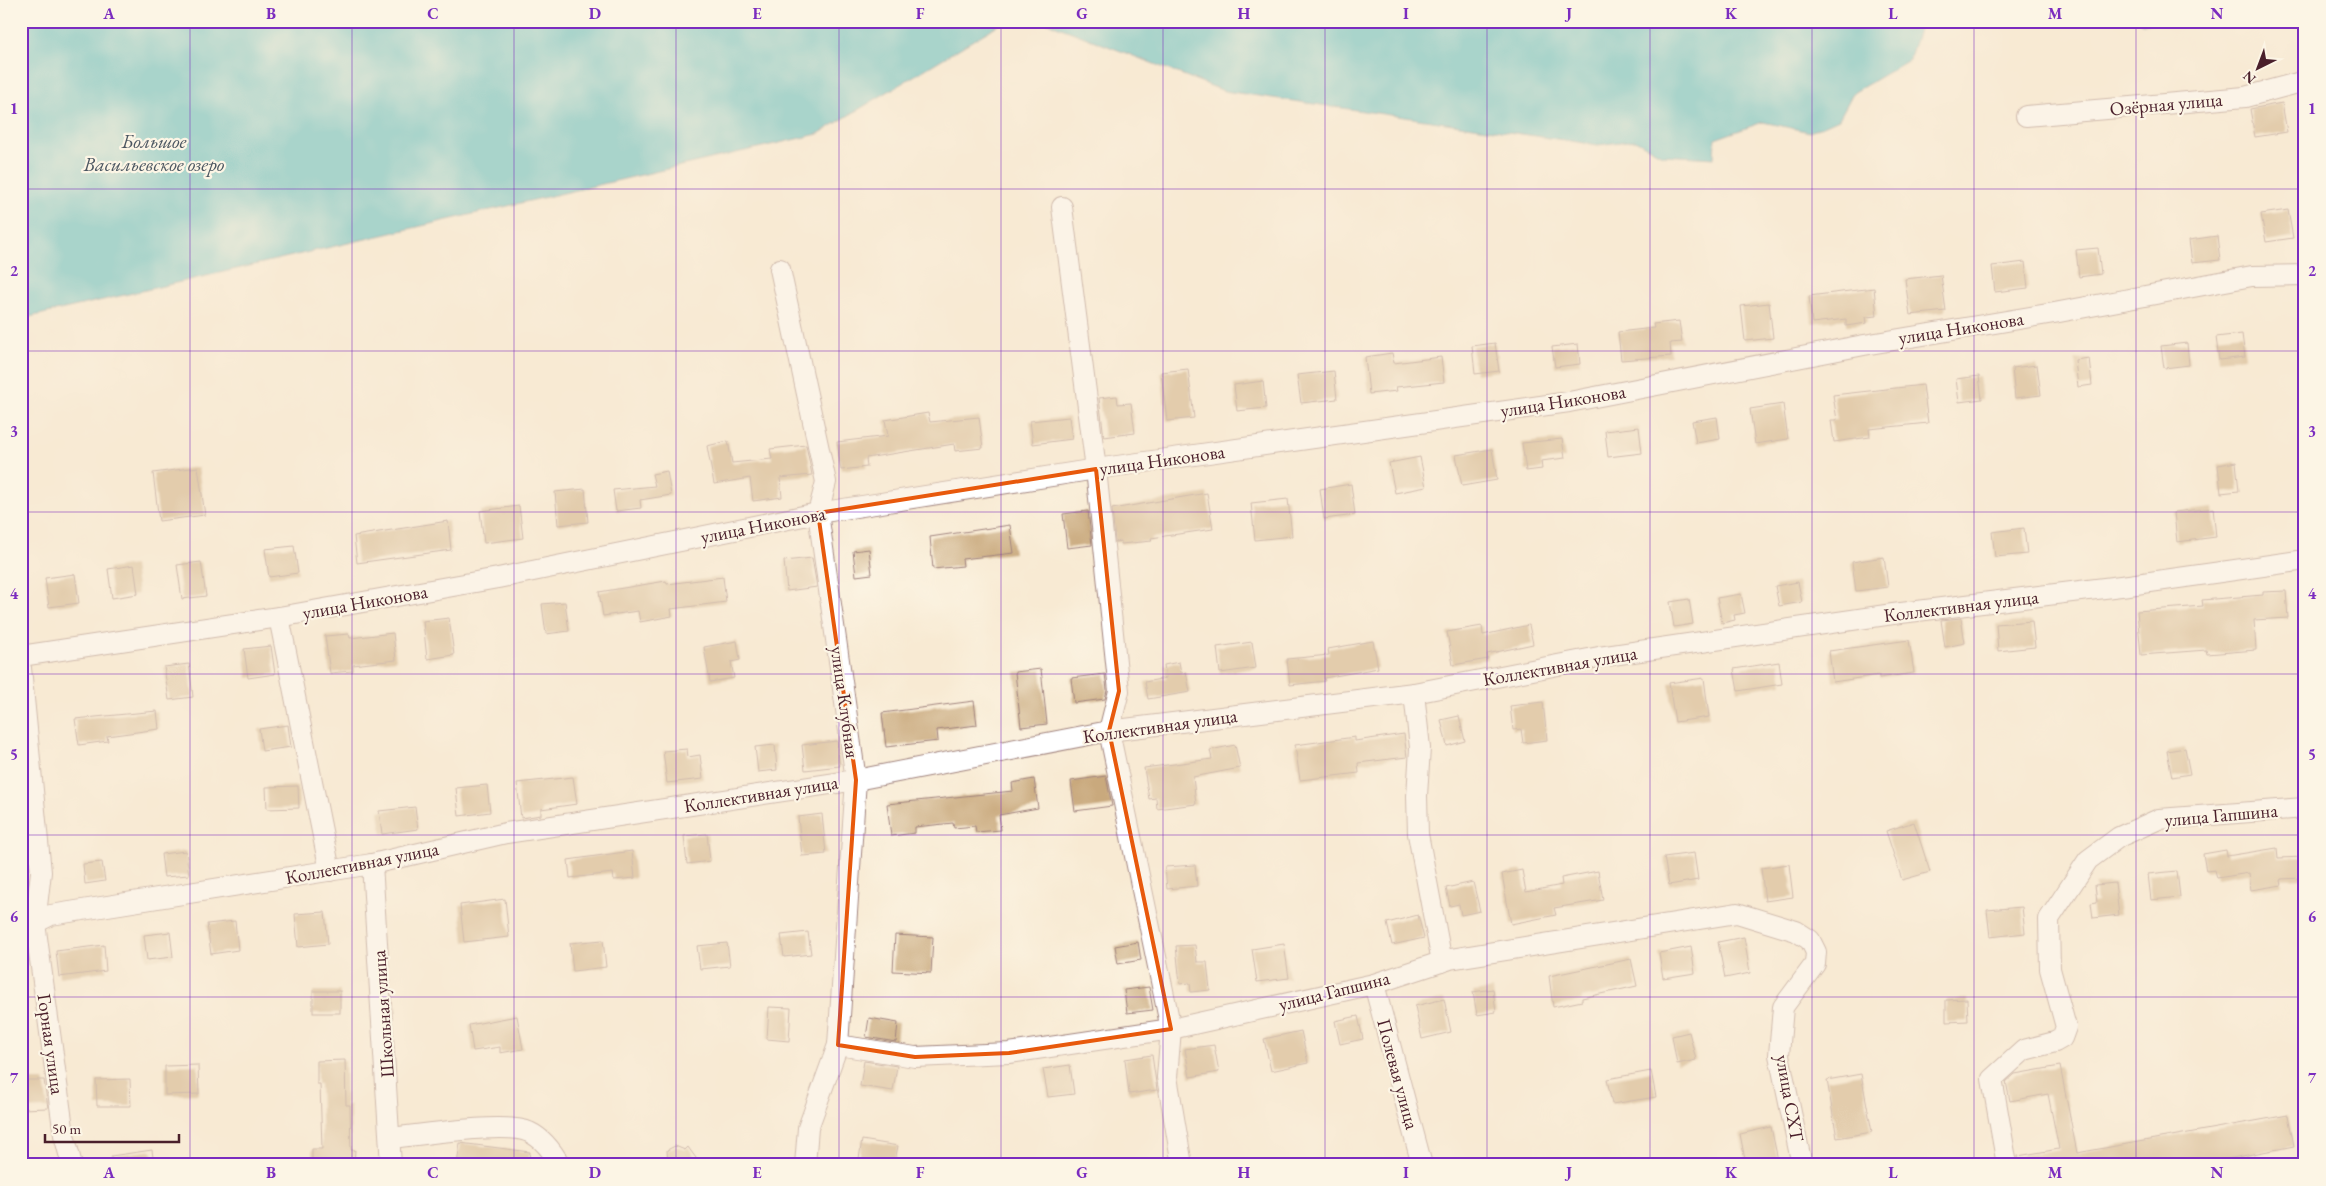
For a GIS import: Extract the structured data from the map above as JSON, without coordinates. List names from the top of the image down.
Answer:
{
  "streets": {
    "street": [
      "Озёрная улица",
      "улица Никонова",
      "Коллективная улица",
      "улица Клубная",
      "улица Гапшина",
      "Школьная улица",
      "Горная улица",
      "Полевая улица",
      "улица СХТ"
    ]
  },
  "crossings": [
    ["улица Никонова", "улица Клубная"],
    ["Коллективная улица", "улица Клубная"],
    ["Коллективная улица", "Школьная улица"],
    ["Коллективная улица", "Горная улица"],
    ["улица Клубная", "улица Гапшина"],
    ["улица Гапшина", "Полевая улица"],
    ["улица Гапшина", "улица СХТ"]
  ],
  "water": ["Большое Васильевское озеро"],
  "scale_bar": "50 m",
  "north": "bottom left",
  "grid": {
    "columns": [
      "A",
      "B",
      "C",
      "D",
      "E",
      "F",
      "G",
      "H",
      "I",
      "J",
      "K",
      "L",
      "M",
      "N"
    ],
    "rows": [
      "1",
      "2",
      "3",
      "4",
      "5",
      "6",
      "7"
    ]
  }
}
